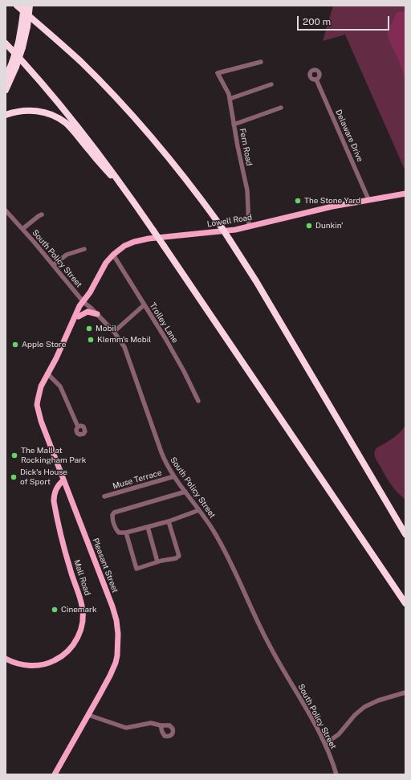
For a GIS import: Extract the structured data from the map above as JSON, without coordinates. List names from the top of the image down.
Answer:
{
  "streets": {
    "main road": ["Lowell Road", "Pleasant Street", "Mall Road"],
    "street": [
      "Delaware Drive",
      "Fern Road",
      "South Policy Street",
      "Trolley Lane",
      "Muse Terrace"
    ]
  },
  "crossings": [
    ["Delaware Drive", "Lowell Road"],
    ["Fern Road", "Lowell Road"],
    ["Lowell Road", "South Policy Street"],
    ["Lowell Road", "Trolley Lane"],
    ["Lowell Road", "Pleasant Street"],
    ["South Policy Street", "Muse Terrace"],
    ["South Policy Street", "Pleasant Street"],
    ["Pleasant Street", "Mall Road"]
  ],
  "places": [
    "The Stone Yard",
    "Dunkin'",
    "Mobil",
    "Klemm's Mobil",
    "Apple Store",
    "The Mall at Rockingham Park",
    "Dick's House of Sport",
    "Cinemark"
  ],
  "scale_bar": "200 m"
}
